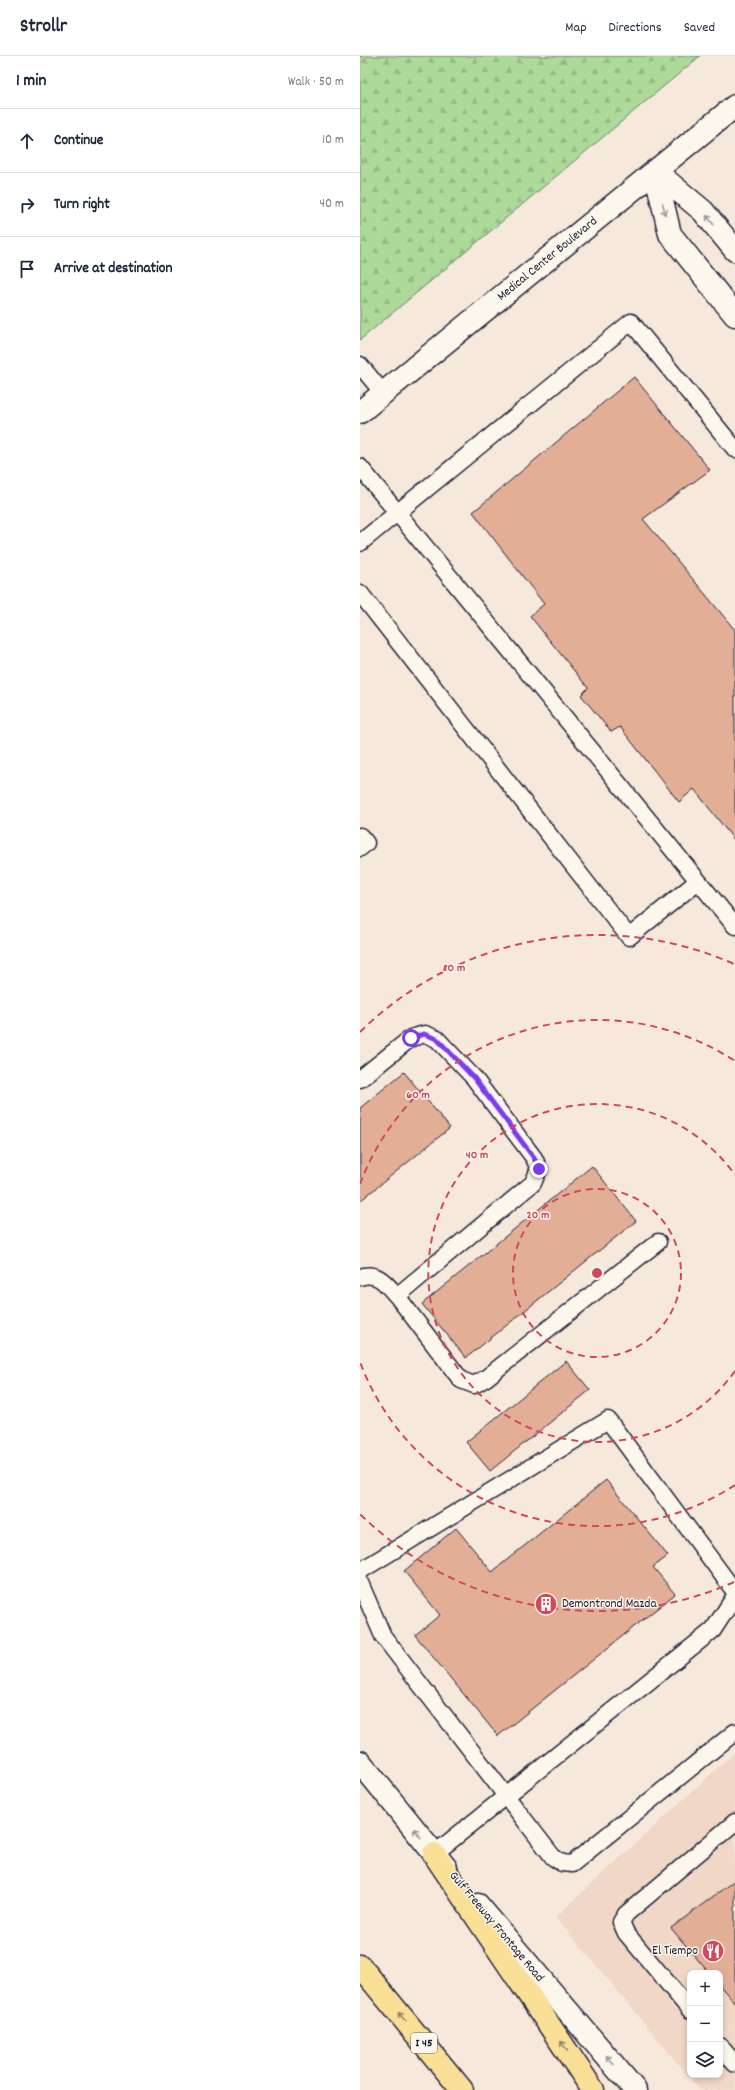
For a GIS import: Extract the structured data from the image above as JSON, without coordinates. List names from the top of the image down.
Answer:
{
  "streets": {
    "highway": ["I 45"],
    "street": ["Medical Center Boulevard", "Gulf Freeway Frontage Road"]
  },
  "one_way": ["Gulf Freeway Frontage Road"],
  "places": {
    "building": ["Demontrond Mazda"],
    "restaurant": ["El Tiempo"]
  },
  "page": {
    "header": "Strollr",
    "nav": ["Map", "Directions", "Saved"],
    "heading": ["1 min", "Walk · 50 m"],
    "list": [
      ["Continue", "10 m"],
      ["Turn right", "40 m"],
      "Arrive at destination"
    ],
    "map_buttons": ["+", "−"]
  },
  "rings": [
    "80 m",
    "60 m",
    "40 m",
    "20 m"
  ]
}
